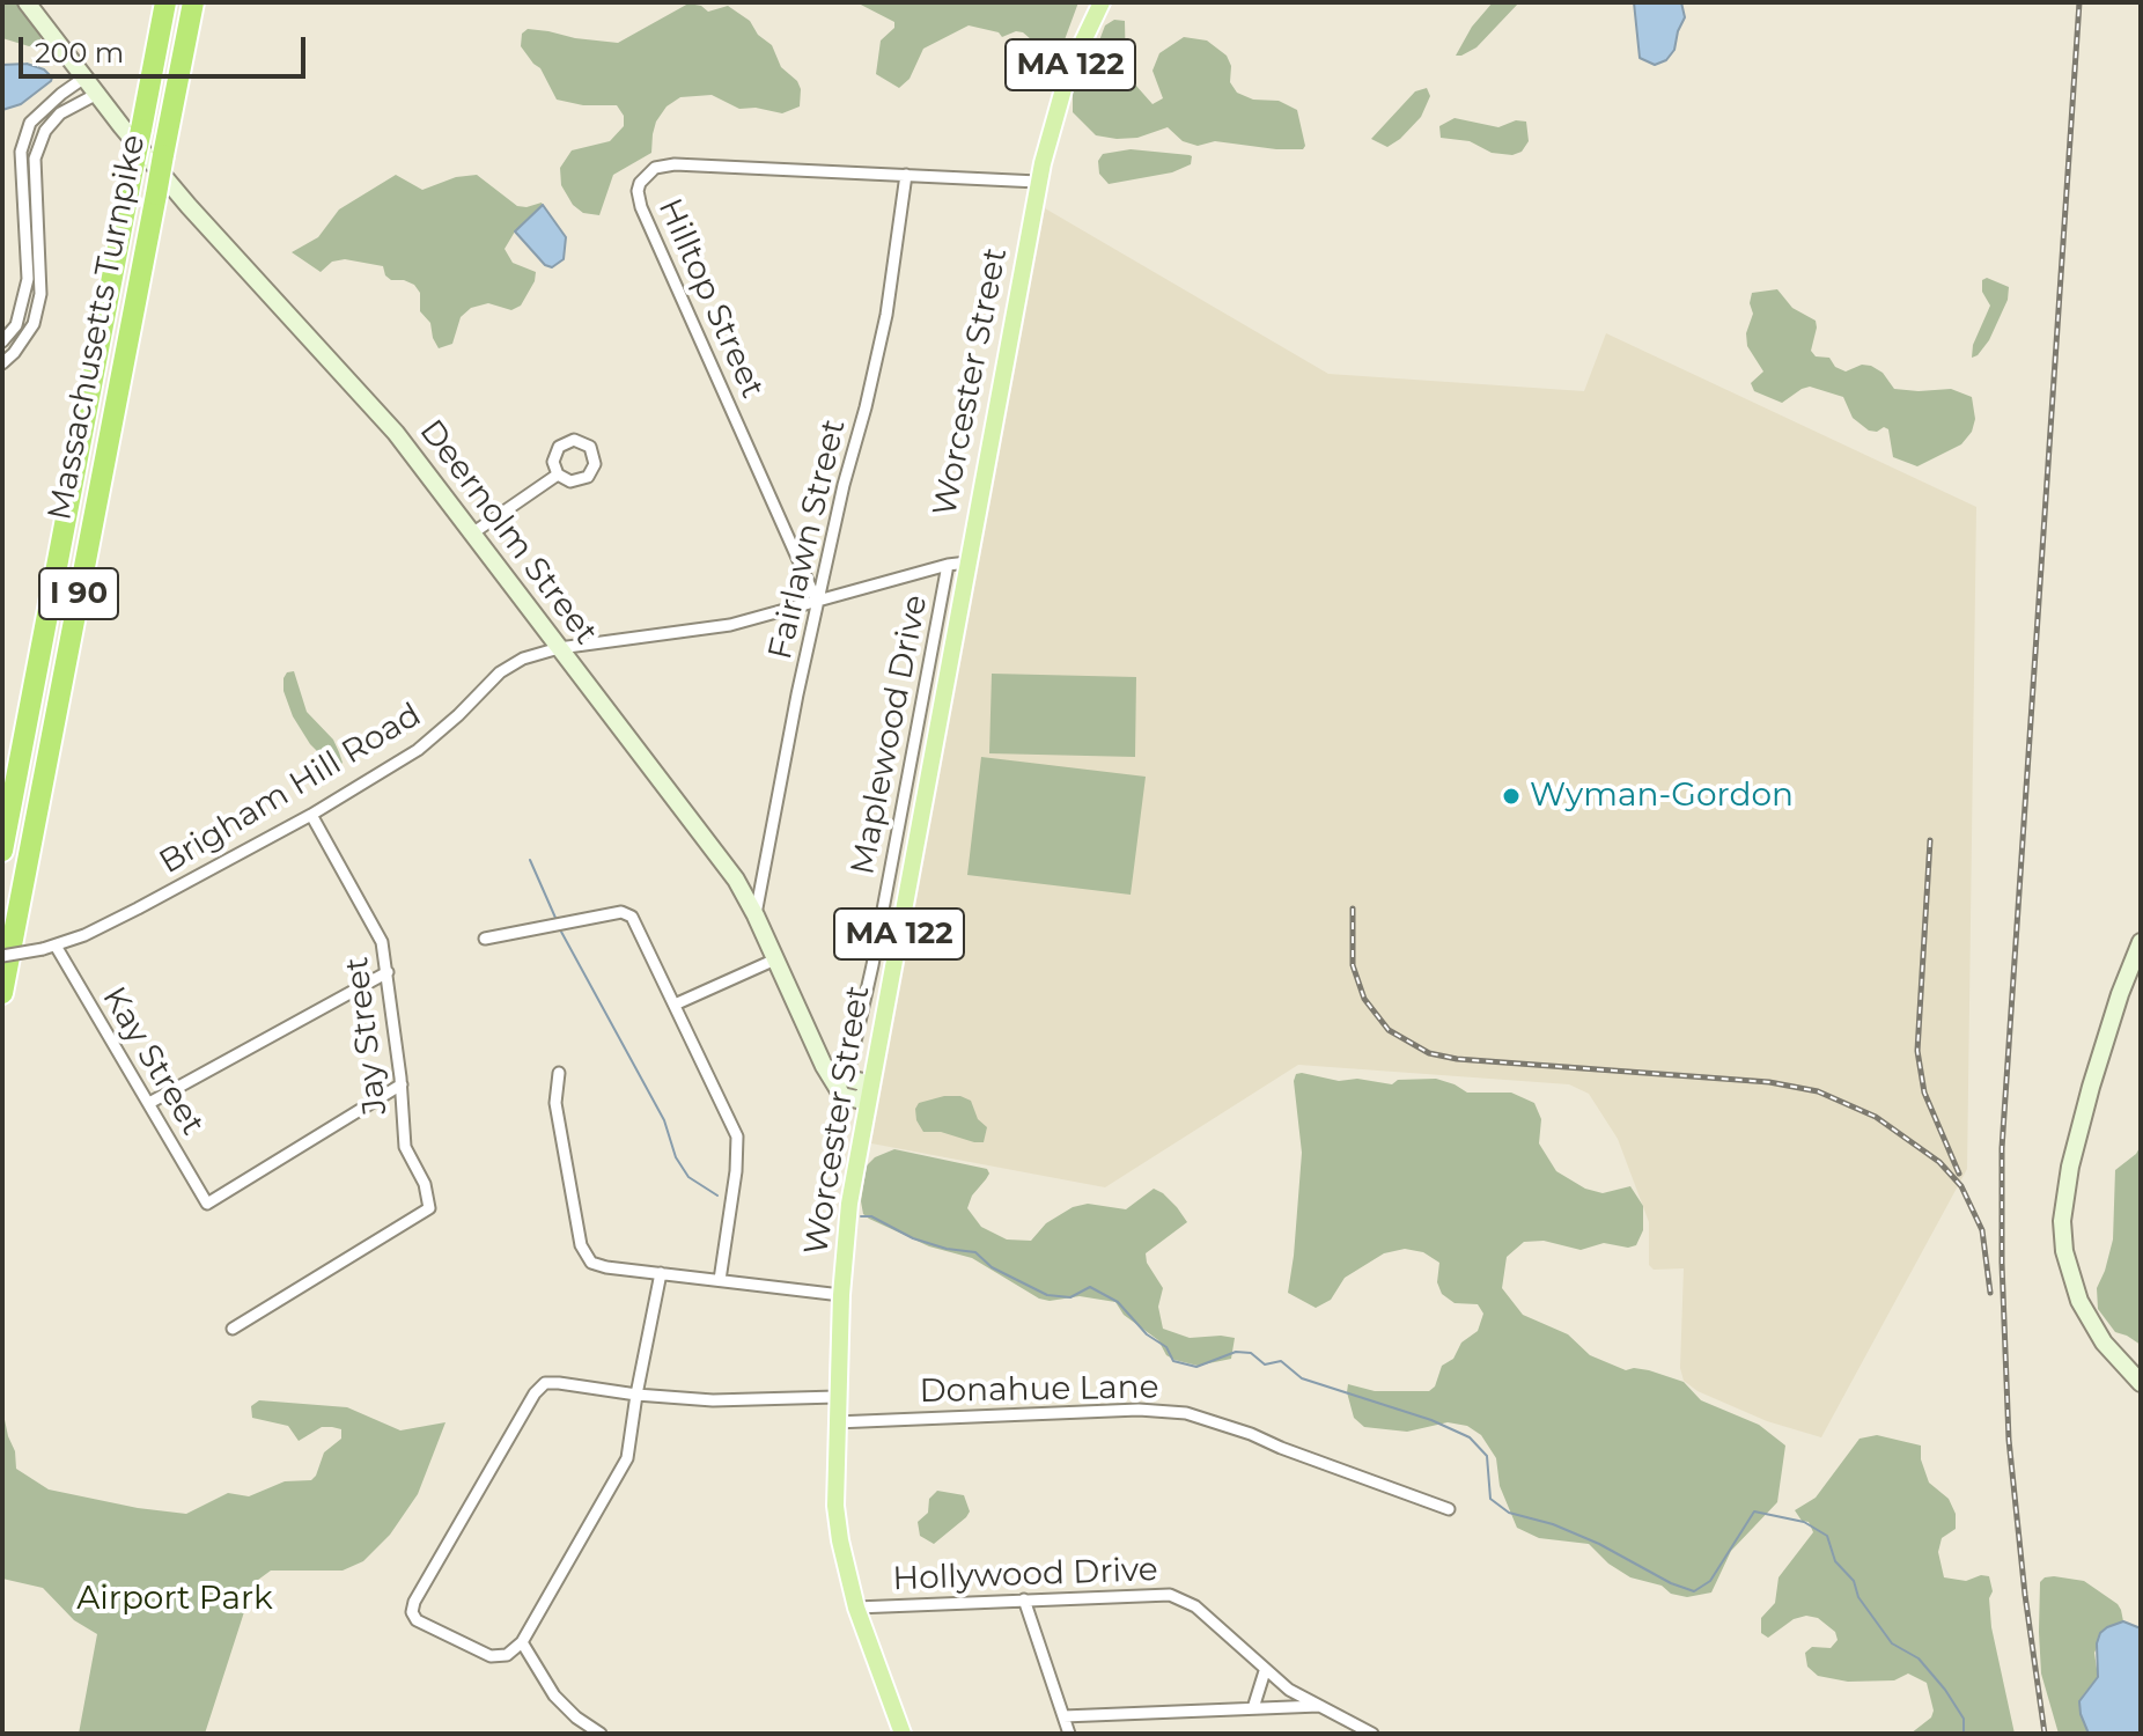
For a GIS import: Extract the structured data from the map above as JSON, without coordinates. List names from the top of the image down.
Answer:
{
  "streets": {
    "highway": ["Massachusetts Turnpike", "I 90"],
    "main road": ["MA 122", "Worcester Street"],
    "street": [
      "Hilltop Street",
      "Deernolm Street",
      "Fairlawn Street",
      "Maplewood Drive",
      "Brigham Hill Road",
      "Jay Street",
      "Kay Street",
      "Donahue Lane",
      "Hollywood Drive"
    ]
  },
  "crossings": [
    ["Hilltop Street", "Worcester Street"],
    ["Hilltop Street", "Fairlawn Street"],
    ["Hilltop Street", "Brigham Hill Road"],
    ["Worcester Street", "Deernolm Street"],
    ["Worcester Street", "Brigham Hill Road"],
    ["Worcester Street", "Donahue Lane"],
    ["Worcester Street", "Hollywood Drive"],
    ["Deernolm Street", "Fairlawn Street"],
    ["Deernolm Street", "Brigham Hill Road"],
    ["Fairlawn Street", "Brigham Hill Road"],
    ["Maplewood Drive", "Brigham Hill Road"],
    ["Brigham Hill Road", "Jay Street"],
    ["Brigham Hill Road", "Kay Street"],
    ["Jay Street", "Kay Street"]
  ],
  "parks": ["Airport Park"],
  "places": ["Wyman-Gordon"],
  "scale_bar": "200 m"
}
